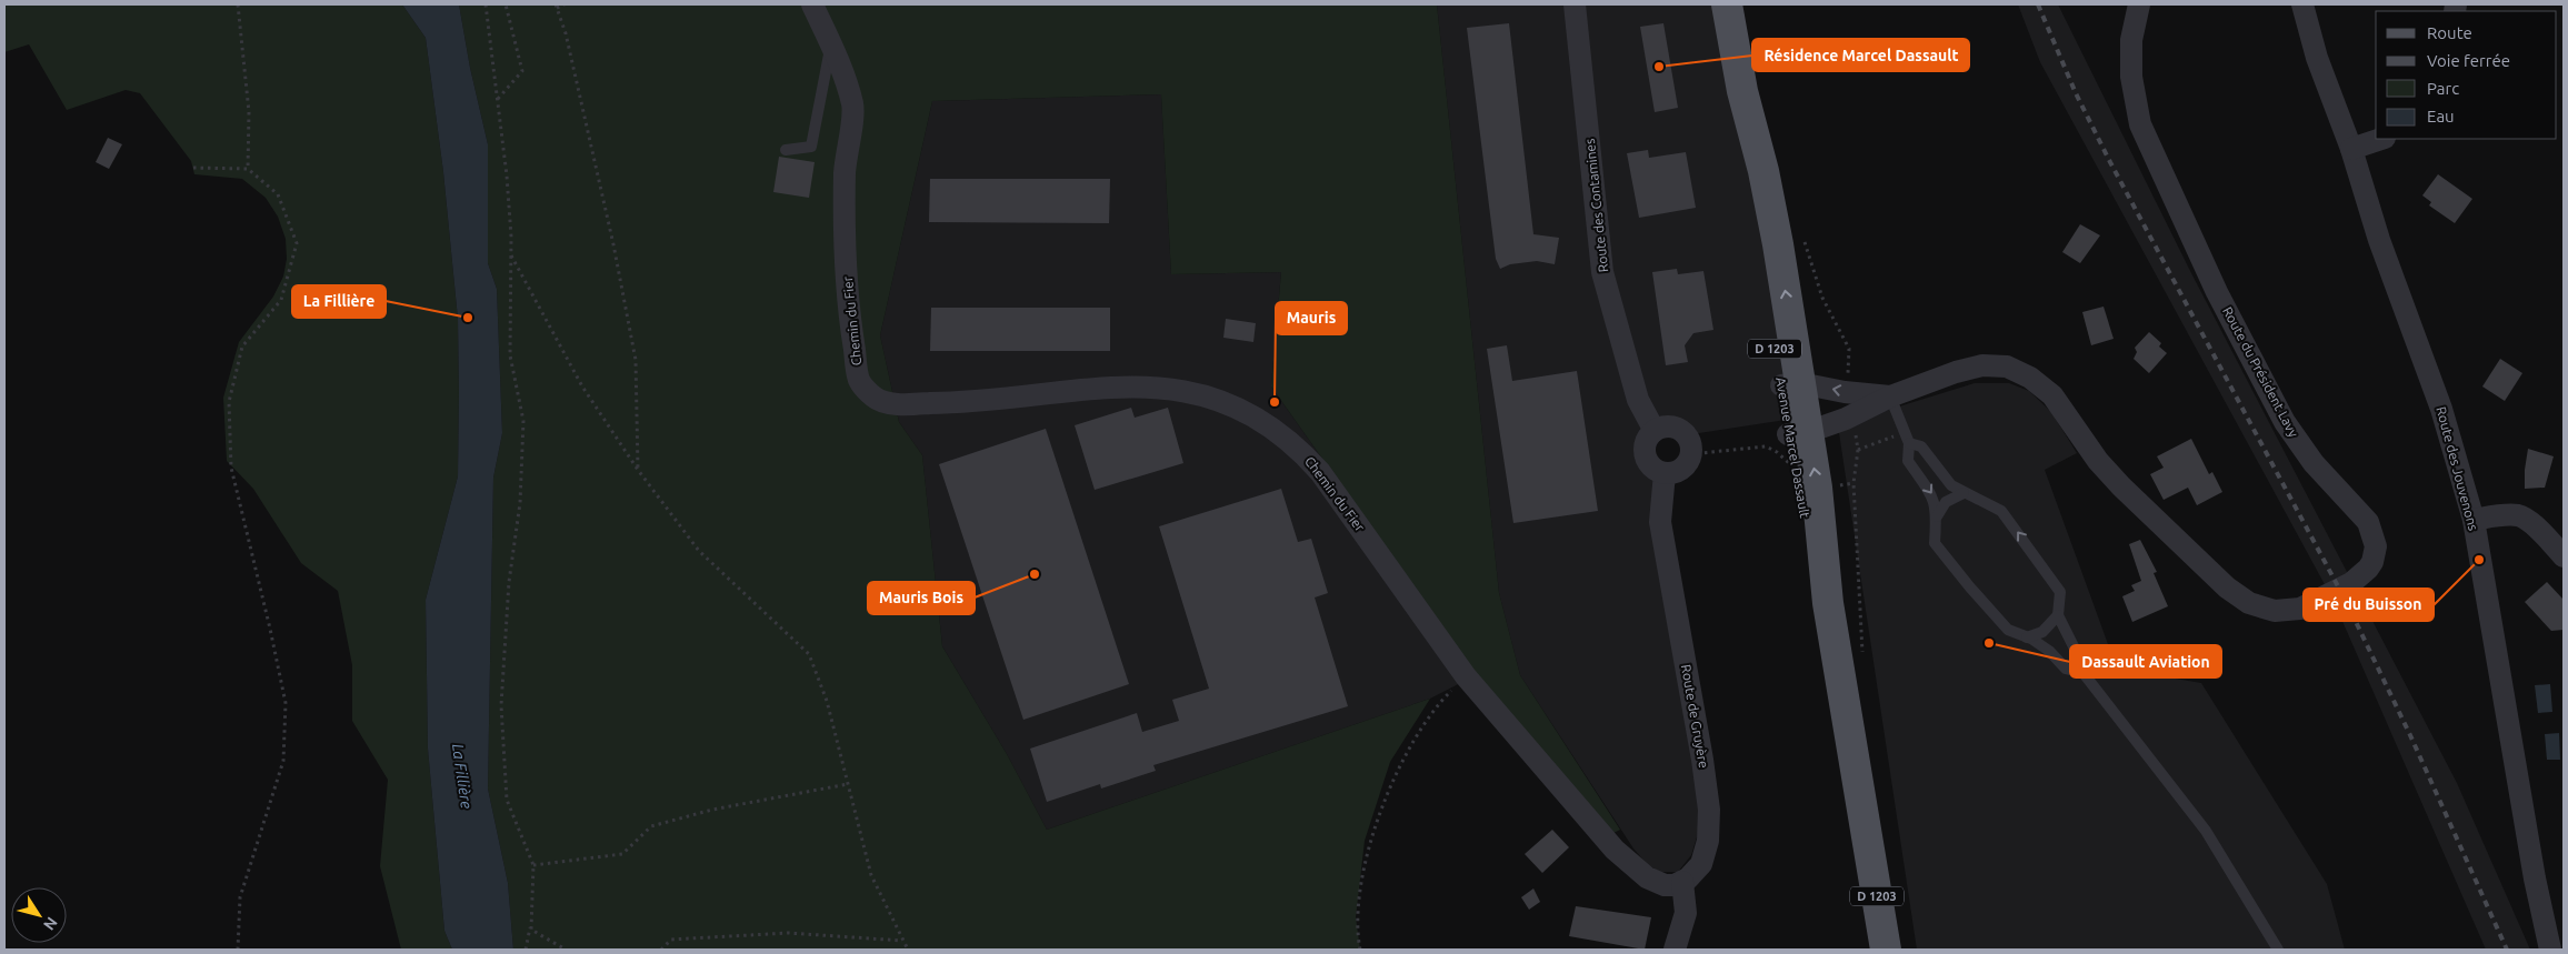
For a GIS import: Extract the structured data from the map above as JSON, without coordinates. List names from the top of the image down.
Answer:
{
  "streets": {
    "main road": ["D 1203", "Avenue Marcel Dassault"],
    "street": [
      "Route des Contamines",
      "Chemin du Fier",
      "Route du Président Lavy",
      "Route des Jouvenons",
      "Route de Gruyère"
    ]
  },
  "crossings": [
    ["Route des Contamines", "Route de Gruyère"],
    ["Chemin du Fier", "Route de Gruyère"],
    ["Route du Président Lavy", "Avenue Marcel Dassault"]
  ],
  "water": ["La Fillière"],
  "places": [
    "Résidence Marcel Dassault",
    "La Fillière",
    "Mauris",
    "Pré du Buisson",
    "Mauris Bois",
    "Dassault Aviation"
  ],
  "legend": [
    "Route",
    "Voie ferrée",
    "Parc",
    "Eau"
  ],
  "north": "bottom right"
}
